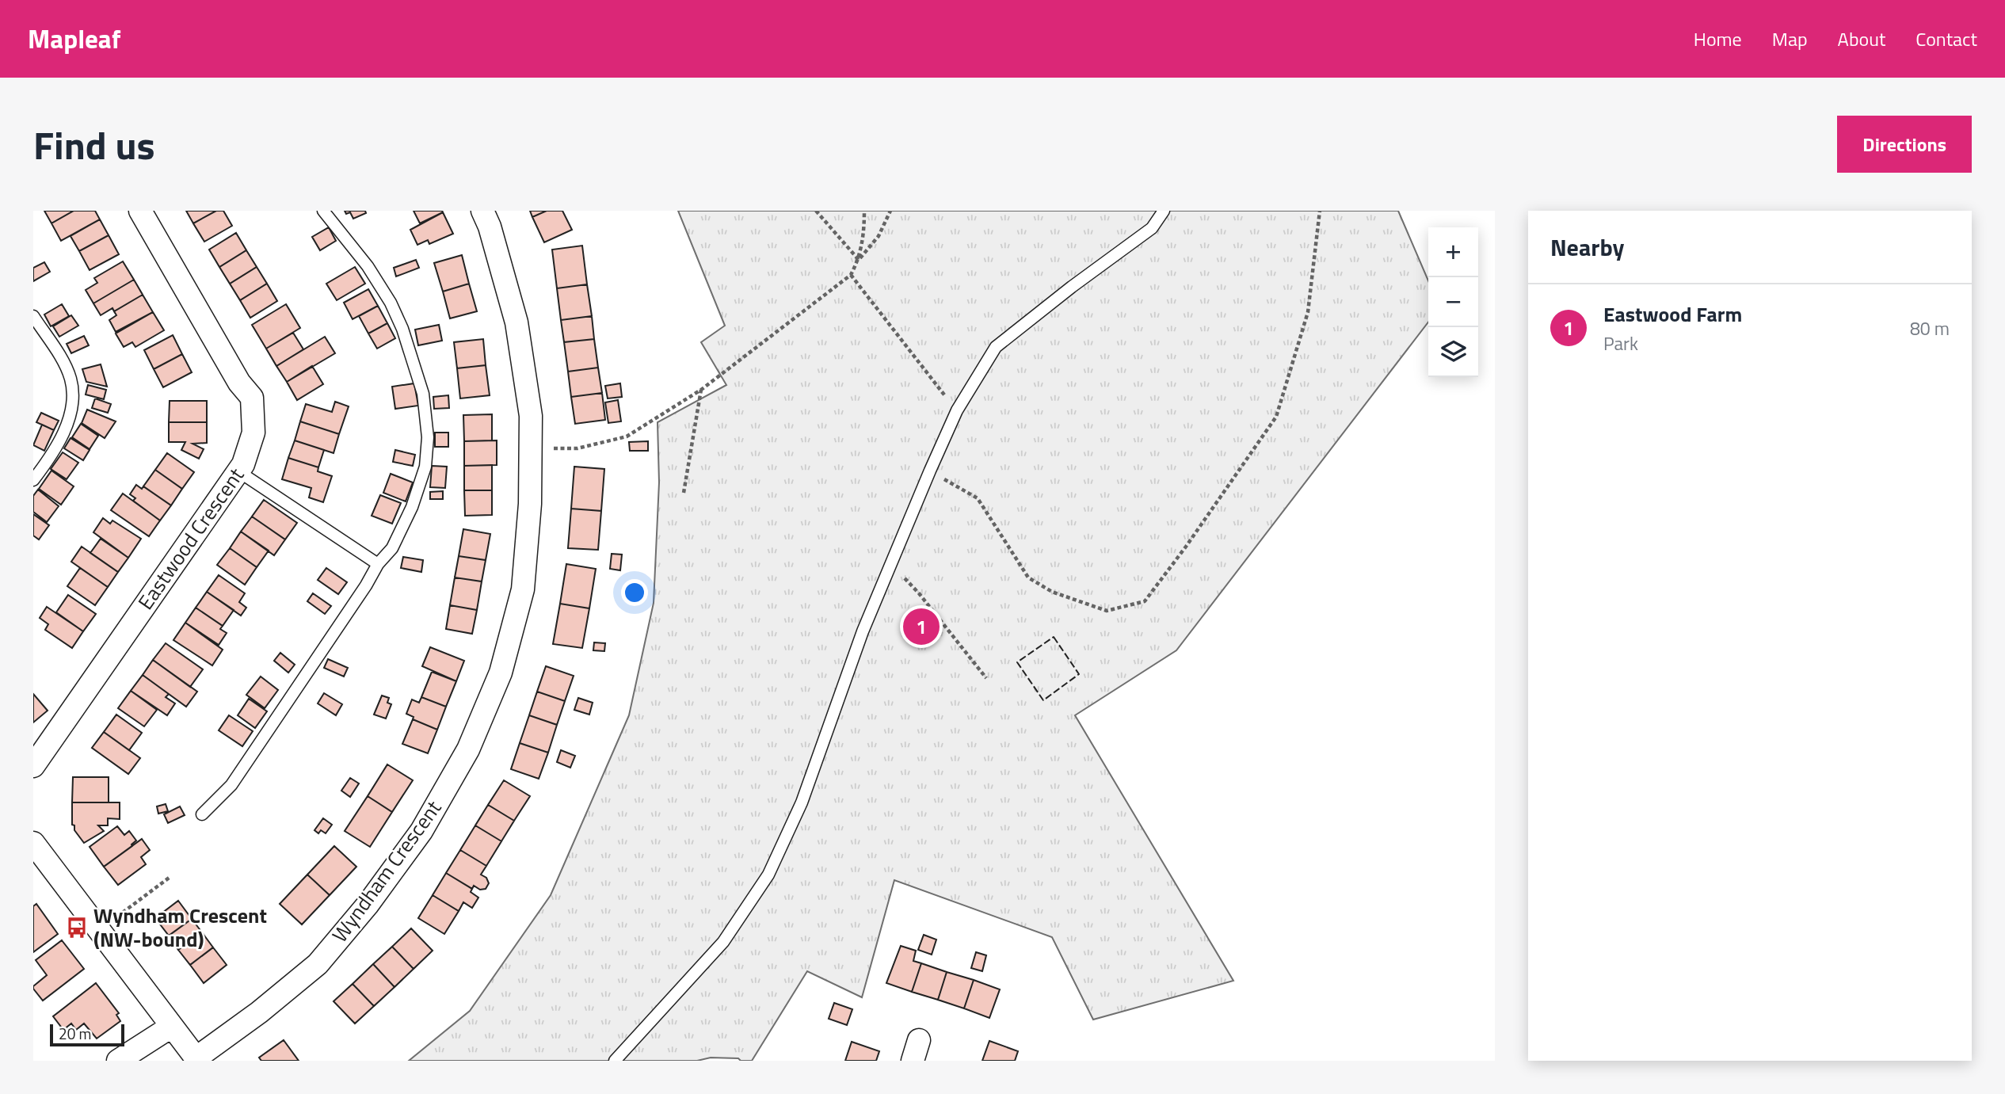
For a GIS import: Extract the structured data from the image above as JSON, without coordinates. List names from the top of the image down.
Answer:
{
  "streets": {
    "street": ["Eastwood Crescent", "Wyndham Crescent"]
  },
  "places": {
    "bus stop": ["Wyndham Crescent (NW-bound)"]
  },
  "scale_bar": "20 m",
  "page": {
    "header": "Mapleaf",
    "nav": [
      "Home",
      "Map",
      "About",
      "Contact"
    ],
    "title": "Find us",
    "buttons": "Directions",
    "heading": "Nearby",
    "map_buttons": ["+", "−"],
    "list": [
      {
        "mark": "1",
        "name": "Eastwood Farm",
        "note": "Park",
        "value": "80 m"
      }
    ],
    "pins": "1",
    "scale": "20 m"
  }
}
